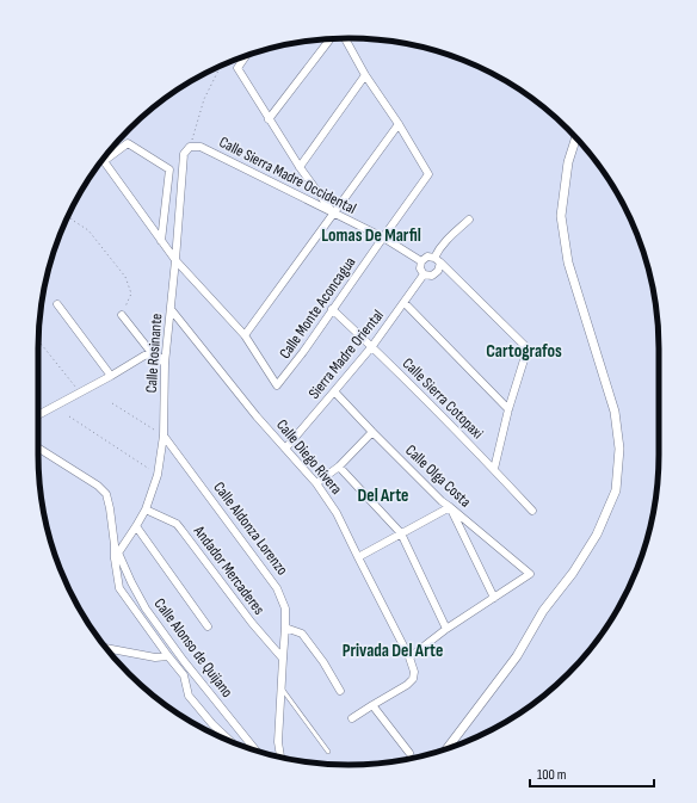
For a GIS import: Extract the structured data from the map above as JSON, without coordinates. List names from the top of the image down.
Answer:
{
  "streets": {
    "street": [
      "Calle Sierra Madre Occidental",
      "Calle Monte Aconcagua",
      "Calle Rosinante",
      "Sierra Madre Oriental",
      "Calle Sierra Cotopaxi",
      "Calle Diego Rivera",
      "Calle Olga Costa",
      "Calle Aldonza Lorenzo",
      "Andador Mercaderes",
      "Calle Alonso de Quijano"
    ]
  },
  "crossings": [
    ["Calle Sierra Madre Occidental", "Calle Monte Aconcagua"],
    ["Calle Sierra Madre Occidental", "Calle Rosinante"],
    ["Calle Sierra Madre Occidental", "Sierra Madre Oriental"],
    ["Calle Monte Aconcagua", "Calle Sierra Cotopaxi"],
    ["Calle Rosinante", "Calle Diego Rivera"],
    ["Calle Rosinante", "Calle Aldonza Lorenzo"],
    ["Calle Rosinante", "Andador Mercaderes"],
    ["Calle Rosinante", "Calle Alonso de Quijano"],
    ["Sierra Madre Oriental", "Calle Sierra Cotopaxi"],
    ["Sierra Madre Oriental", "Calle Diego Rivera"],
    ["Sierra Madre Oriental", "Calle Olga Costa"],
    ["Calle Aldonza Lorenzo", "Andador Mercaderes"]
  ],
  "districts": [
    "Lomas De Marfil",
    "Cartografos",
    "Del Arte",
    "Privada Del Arte"
  ],
  "scale_bar": "100 m"
}
